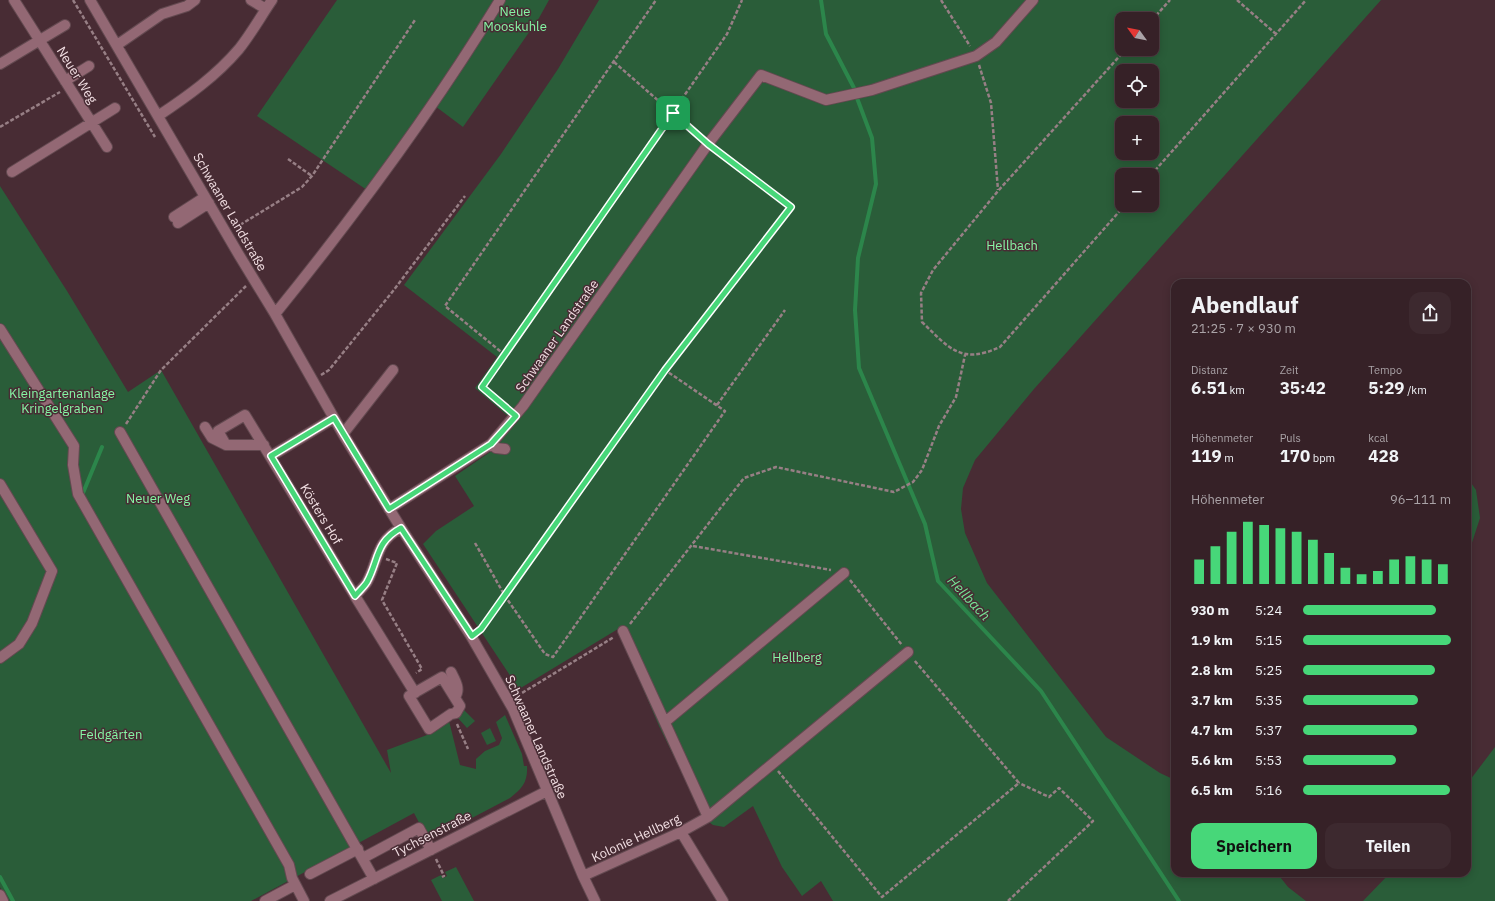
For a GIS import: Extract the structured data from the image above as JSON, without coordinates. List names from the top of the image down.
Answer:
{
  "streets": {
    "street": [
      "Neuer Weg",
      "Schwaaner Landstraße",
      "Kösters Hof",
      "Tychsenstraße",
      "Kolonie Hellberg"
    ]
  },
  "crossings": [
    ["Schwaaner Landstraße", "Tychsenstraße"],
    ["Schwaaner Landstraße", "Kolonie Hellberg"]
  ],
  "water": ["Hellbach"],
  "parks": [
    "Neue Mooskuhle",
    "Hellbach",
    "Kleingartenanlage Kringelgraben",
    "Neuer Weg",
    "Hellberg",
    "Feldgärten"
  ],
  "north": "top left",
  "page": {
    "map_buttons": ["+", "−"],
    "heading": ["Abendlauf", "21:25 · 7 × 930 m"],
    "stats": [
      ["Distanz", "6.51 km"],
      ["Zeit", "35:42"],
      ["Tempo", "5:29 /km"],
      ["Höhenmeter", "119 m"],
      ["Puls", "170 bpm"],
      ["kcal", "428"]
    ],
    "chart": ["Höhenmeter", "96–111 m"],
    "list": [
      {
        "name": "930 m",
        "note": "5:24"
      },
      {
        "name": "1.9 km",
        "note": "5:15"
      },
      {
        "name": "2.8 km",
        "note": "5:25"
      },
      {
        "name": "3.7 km",
        "note": "5:35"
      },
      {
        "name": "4.7 km",
        "note": "5:37"
      },
      {
        "name": "5.6 km",
        "note": "5:53"
      },
      {
        "name": "6.5 km",
        "note": "5:16"
      }
    ],
    "buttons": ["Speichern", "Teilen"]
  }
}
